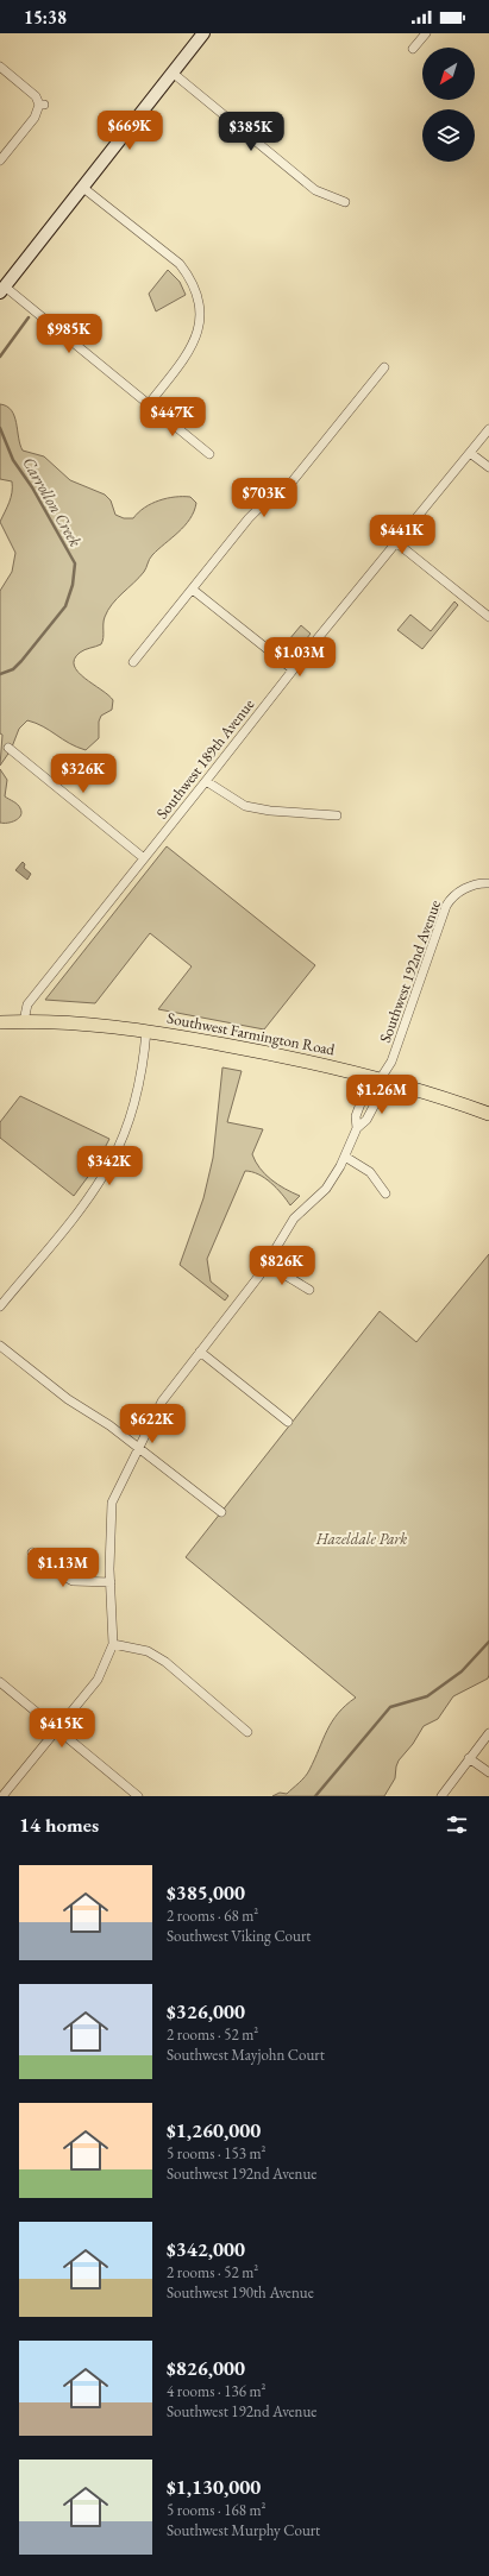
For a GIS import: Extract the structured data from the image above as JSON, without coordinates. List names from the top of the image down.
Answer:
{
  "streets": {
    "main road": ["Southwest Farmington Road"],
    "street": ["Southwest 189th Avenue", "Southwest 192nd Avenue"]
  },
  "crossings": [
    ["Southwest 189th Avenue", "Southwest Farmington Road"],
    ["Southwest 192nd Avenue", "Southwest Farmington Road"]
  ],
  "water": ["Carrollon Creek"],
  "parks": ["Hazeldale Park"],
  "north": "bottom left",
  "page": {
    "status": "15:38",
    "price": [
      "$669K",
      "$385K",
      "$985K",
      "$447K",
      "$703K",
      "$441K",
      "$1.03M",
      "$326K",
      "$1.26M",
      "$342K",
      "$826K",
      "$622K",
      "$1.13M",
      "$415K"
    ],
    "heading": "14 homes",
    "list": [
      {
        "name": "$385,000",
        "note": "2 rooms · 68 m² · Southwest Viking Court"
      },
      {
        "name": "$326,000",
        "note": "2 rooms · 52 m² · Southwest Mayjohn Court"
      },
      {
        "name": "$1,260,000",
        "note": "5 rooms · 153 m² · Southwest 192nd Avenue"
      },
      {
        "name": "$342,000",
        "note": "2 rooms · 52 m² · Southwest 190th Avenue"
      },
      {
        "name": "$826,000",
        "note": "4 rooms · 136 m² · Southwest 192nd Avenue"
      },
      {
        "name": "$1,130,000",
        "note": "5 rooms · 168 m² · Southwest Murphy Court"
      }
    ]
  }
}
